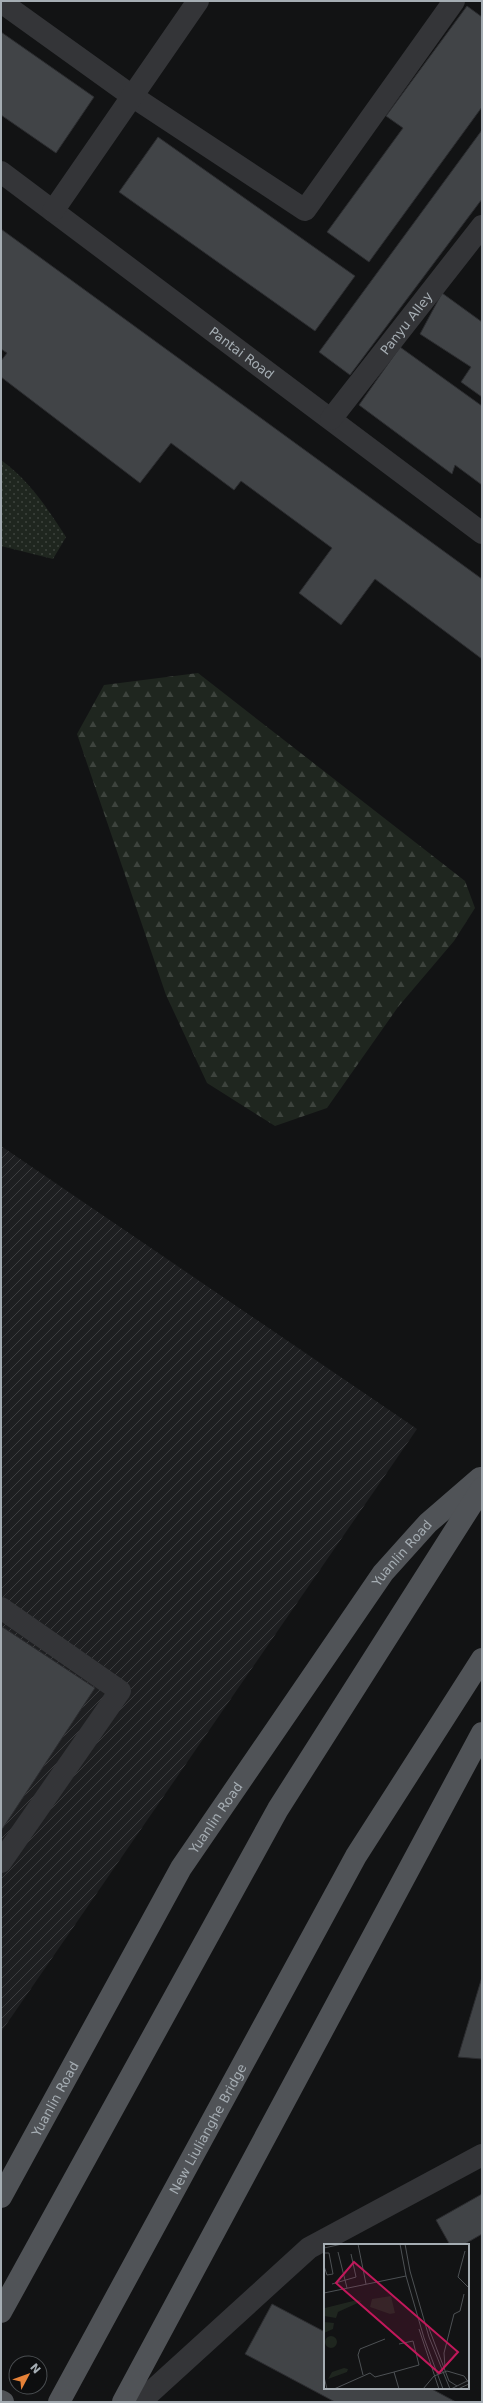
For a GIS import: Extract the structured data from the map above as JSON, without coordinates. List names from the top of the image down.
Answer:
{
  "streets": {
    "main road": ["Yuanlin Road", "New Liulianghe Bridge"],
    "street": ["Panyu Alley", "Pantai Road"]
  },
  "crossings": [
    ["Panyu Alley", "Pantai Road"]
  ],
  "north": "top right"
}
